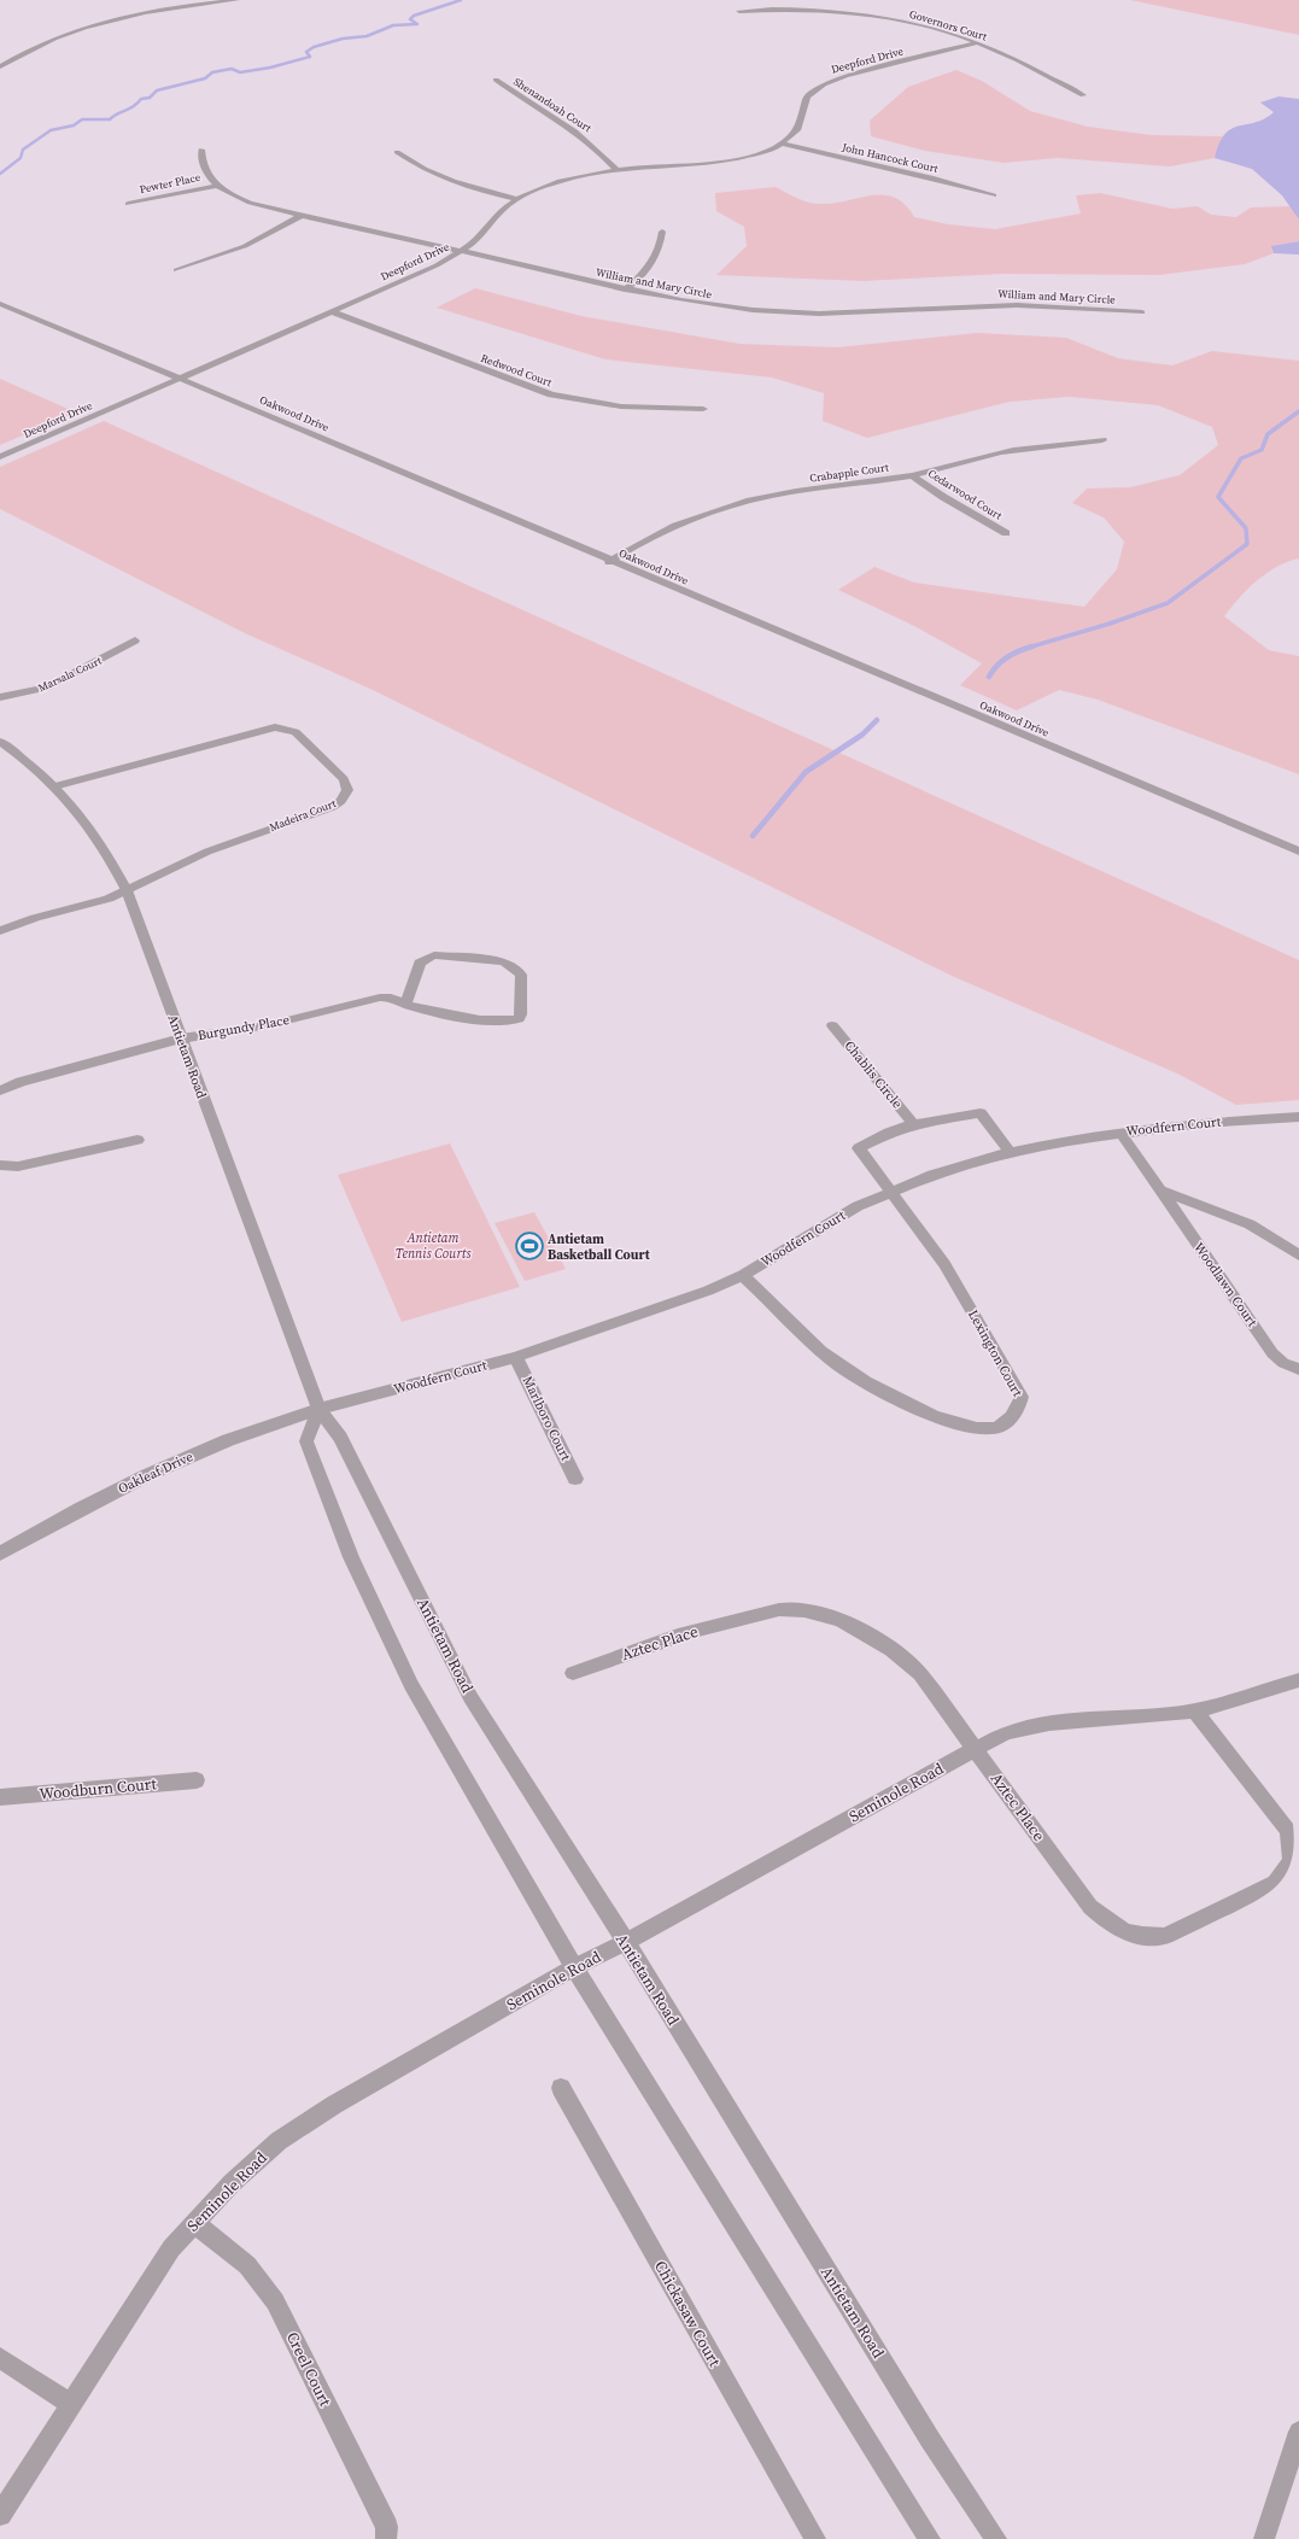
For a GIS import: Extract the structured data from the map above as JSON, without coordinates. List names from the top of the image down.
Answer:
{
  "streets": {
    "street": [
      "Governors Court",
      "Deepford Drive",
      "Shenandoah Court",
      "John Hancock Court",
      "Pewter Place",
      "William and Mary Circle",
      "Redwood Court",
      "Oakwood Drive",
      "Crabapple Court",
      "Cedarwood Court",
      "Marsala Court",
      "Madeira Court",
      "Burgundy Place",
      "Antietam Road",
      "Chablis Circle",
      "Woodfern Court",
      "Woodlawn Court",
      "Lexington Court",
      "Marlboro Court",
      "Oakleaf Drive",
      "Aztec Place",
      "Woodburn Court",
      "Seminole Road",
      "Chickasaw Court",
      "Creel Court"
    ]
  },
  "crossings": [
    ["Governors Court", "Deepford Drive"],
    ["Deepford Drive", "Shenandoah Court"],
    ["Deepford Drive", "John Hancock Court"],
    ["Deepford Drive", "William and Mary Circle"],
    ["Deepford Drive", "Redwood Court"],
    ["Deepford Drive", "Oakwood Drive"],
    ["Pewter Place", "William and Mary Circle"],
    ["Oakwood Drive", "Crabapple Court"],
    ["Crabapple Court", "Cedarwood Court"],
    ["Madeira Court", "Antietam Road"],
    ["Burgundy Place", "Antietam Road"],
    ["Antietam Road", "Woodfern Court"],
    ["Antietam Road", "Oakleaf Drive"],
    ["Antietam Road", "Seminole Road"],
    ["Chablis Circle", "Woodfern Court"],
    ["Chablis Circle", "Lexington Court"],
    ["Woodfern Court", "Woodlawn Court"],
    ["Woodfern Court", "Lexington Court"],
    ["Woodfern Court", "Marlboro Court"],
    ["Woodfern Court", "Oakleaf Drive"],
    ["Aztec Place", "Seminole Road"],
    ["Seminole Road", "Creel Court"]
  ],
  "parks": ["Antietam Tennis Courts"],
  "places": {
    "sports": ["Antietam Basketball Court"]
  }
}
